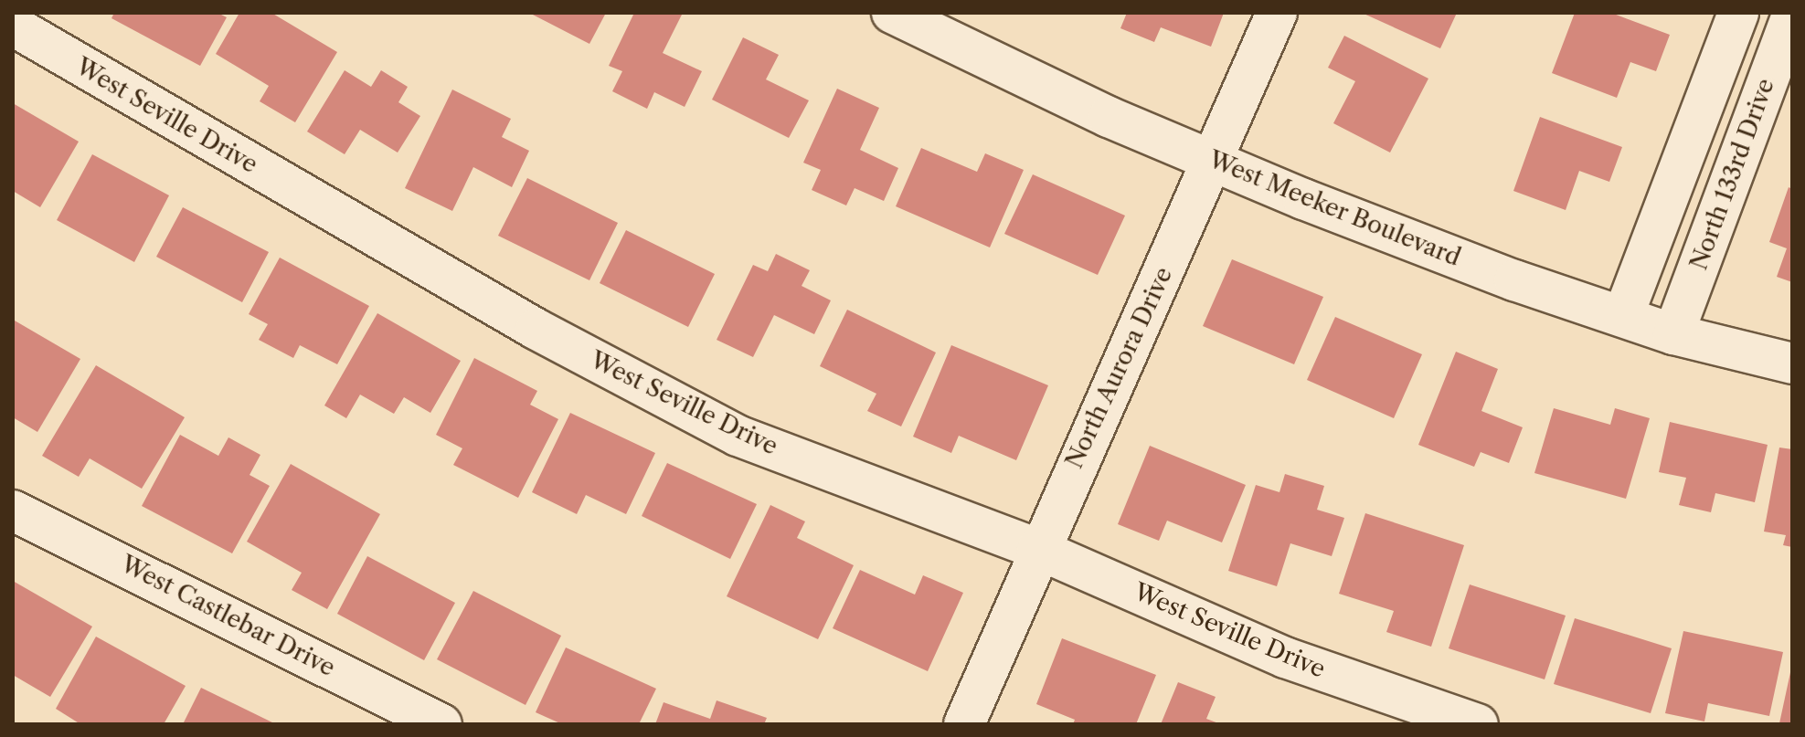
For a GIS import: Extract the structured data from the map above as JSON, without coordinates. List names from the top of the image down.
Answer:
{
  "streets": {
    "street": [
      "West Seville Drive",
      "North 133rd Drive",
      "West Meeker Boulevard",
      "North Aurora Drive",
      "West Castlebar Drive"
    ]
  },
  "crossings": [
    ["West Seville Drive", "North Aurora Drive"],
    ["North 133rd Drive", "West Meeker Boulevard"],
    ["West Meeker Boulevard", "North Aurora Drive"]
  ]
}
